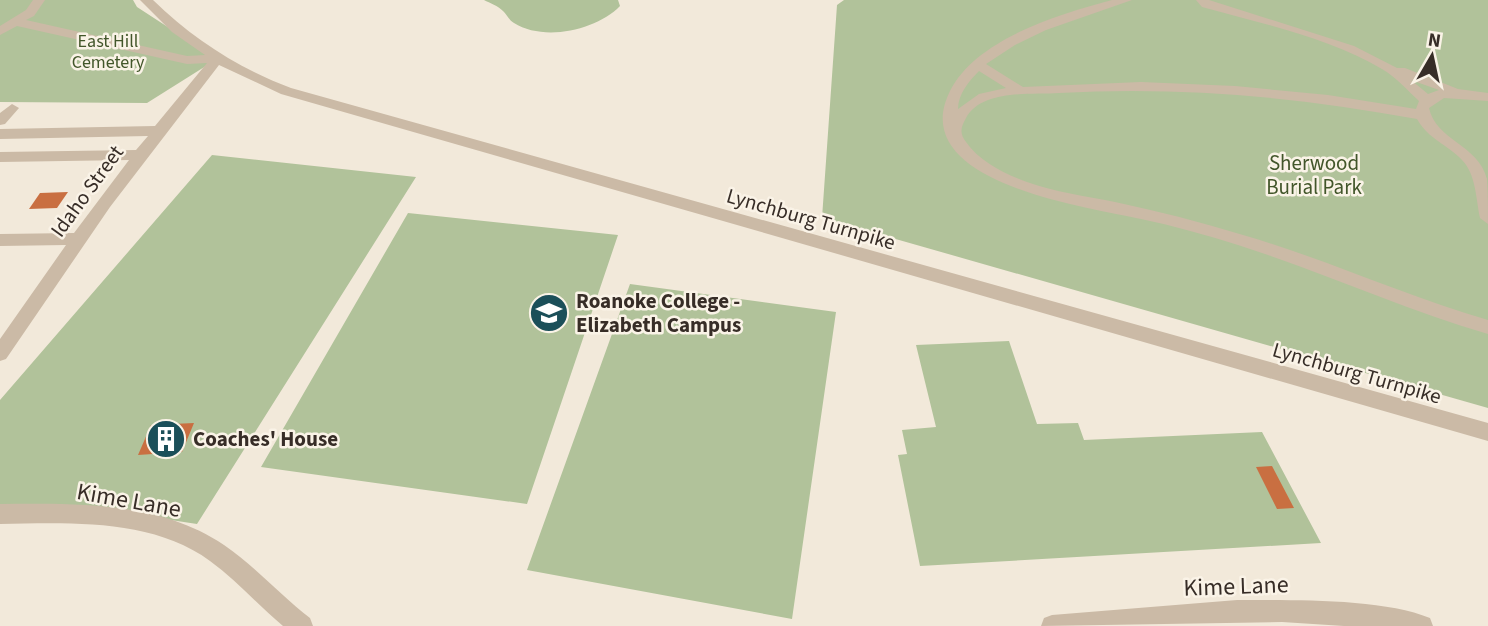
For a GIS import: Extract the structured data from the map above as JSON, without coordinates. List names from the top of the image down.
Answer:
{
  "streets": {
    "street": ["Idaho Street", "Lynchburg Turnpike", "Kime Lane"]
  },
  "crossings": [
    ["Idaho Street", "Lynchburg Turnpike"]
  ],
  "parks": ["East Hill Cemetery", "Sherwood Burial Park"],
  "places": {
    "school or university": ["Roanoke College - Elizabeth Campus"],
    "building": ["Coaches' House"]
  },
  "north": "top"
}
